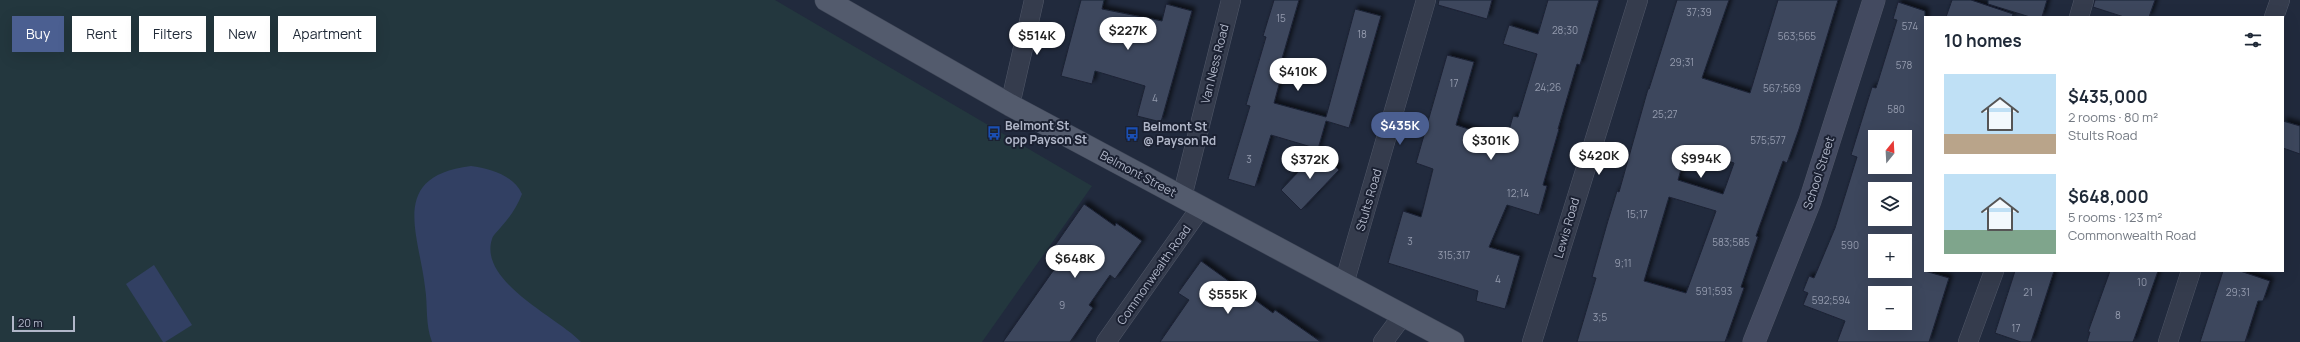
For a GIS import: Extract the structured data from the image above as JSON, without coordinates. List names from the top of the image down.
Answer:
{
  "streets": {
    "main road": ["Belmont Street"],
    "street": [
      "Van Ness Road",
      "School Street",
      "Stults Road",
      "Lewis Road",
      "Commonwealth Road"
    ]
  },
  "crossings": [
    ["Van Ness Road", "Belmont Street"],
    ["Van Ness Road", "Commonwealth Road"],
    ["Belmont Street", "Stults Road"],
    ["Belmont Street", "Commonwealth Road"]
  ],
  "places": {
    "bus stop": ["Belmont St opp Payson St", "Belmont St @ Payson Rd"]
  },
  "house_numbers": [
    "37;39",
    "15",
    "574",
    "28;30",
    "18",
    "563;565",
    "29;31",
    "578",
    "17",
    "24;26",
    "567;569",
    "4",
    "580",
    "25;27",
    "575;577",
    "3",
    "12;14",
    "15;17",
    "3",
    "583;585",
    "590",
    "315;317",
    "9;11",
    "4",
    "10",
    "591;593",
    "21",
    "29;31",
    "592;594",
    "9",
    "8",
    "3;5",
    "17"
  ],
  "scale_bar": "20 m",
  "north": "top",
  "page": {
    "chip": [
      "Buy",
      "Rent",
      "Filters",
      "New",
      "Apartment"
    ],
    "heading": "10 homes",
    "price": [
      "$227K",
      "$514K",
      "$410K",
      "$435K",
      "$301K",
      "$420K",
      "$994K",
      "$372K",
      "$648K",
      "$555K"
    ],
    "list": [
      {
        "name": "$435,000",
        "note": "2 rooms · 80 m² · Stults Road"
      },
      {
        "name": "$648,000",
        "note": "5 rooms · 123 m² · Commonwealth Road"
      }
    ],
    "map_buttons": ["+", "−"],
    "scale": "20 m"
  }
}
